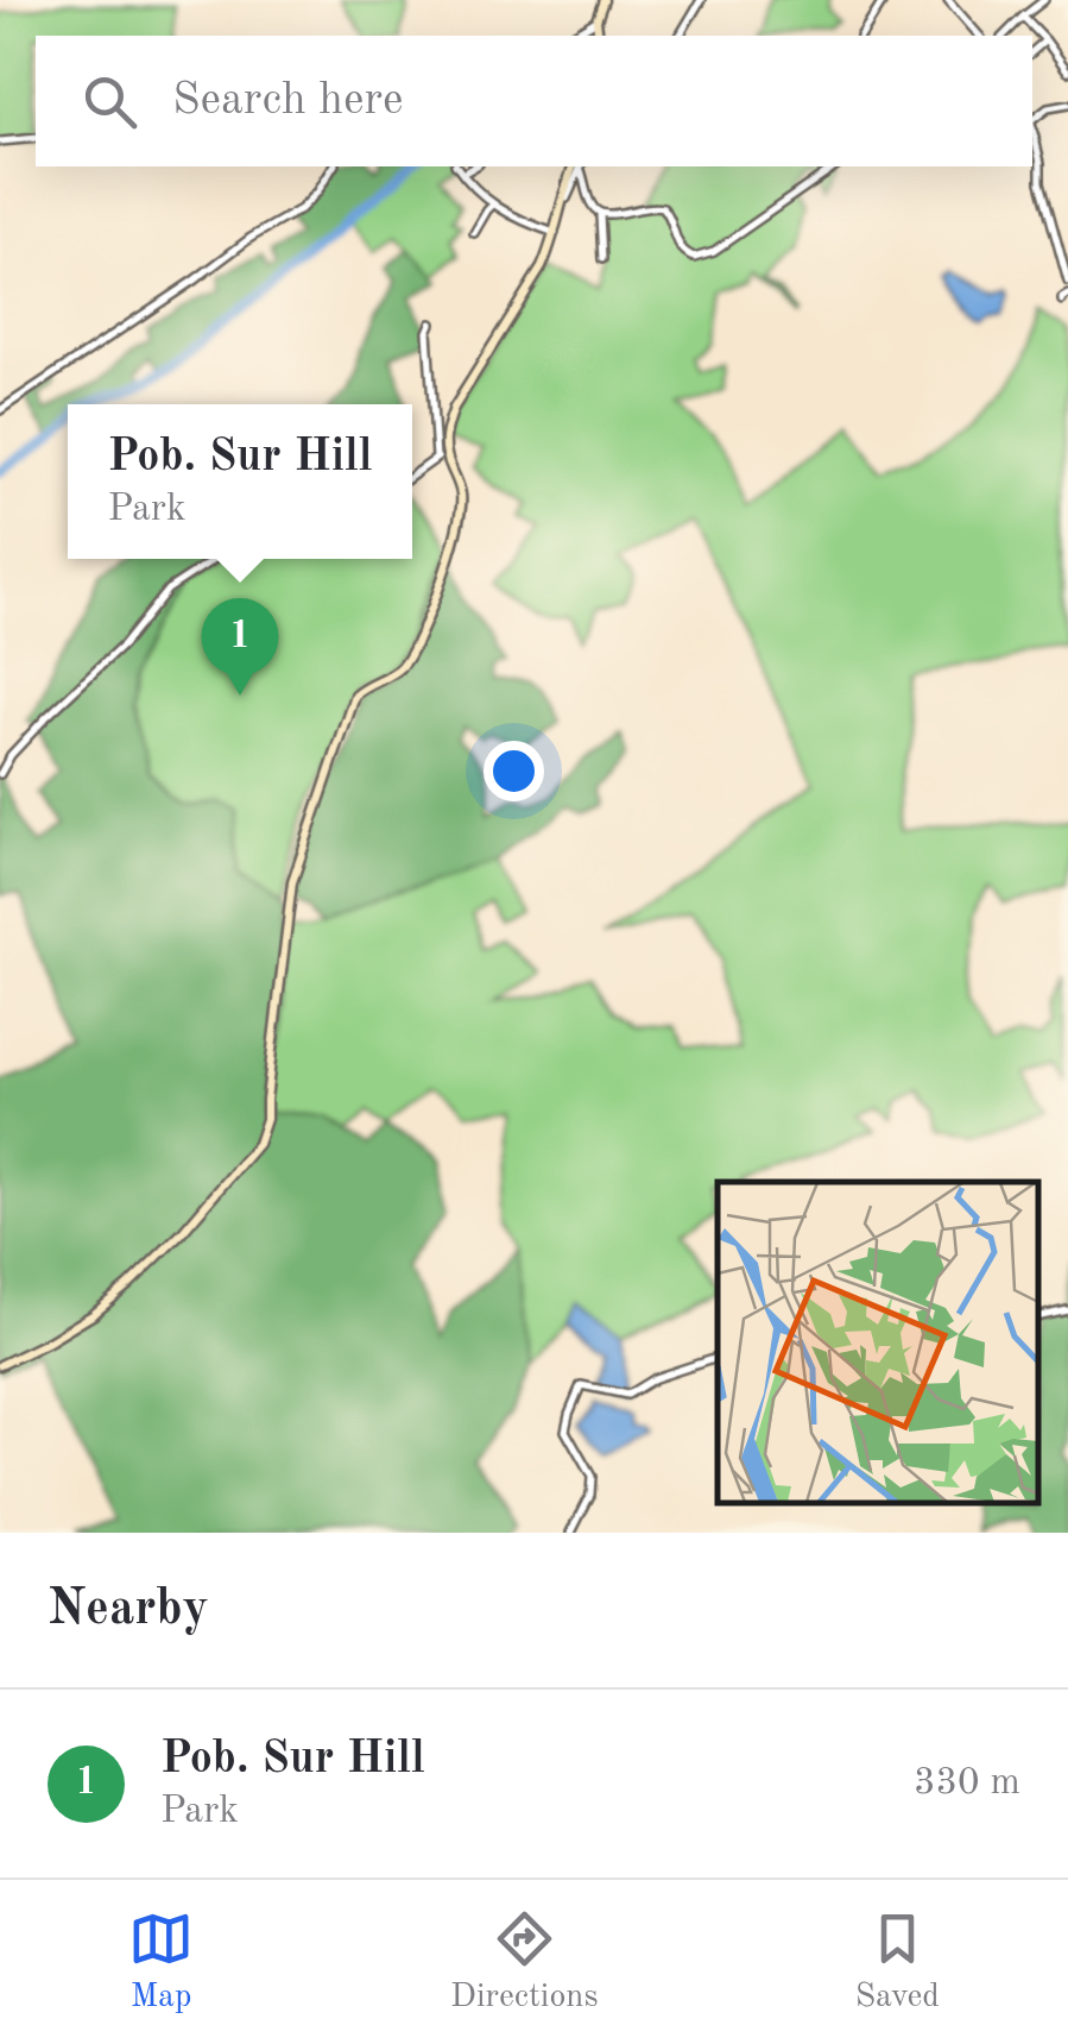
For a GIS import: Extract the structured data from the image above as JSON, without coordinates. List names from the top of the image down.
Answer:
{
  "page": {
    "search": "Search here",
    "popup": ["Pob. Sur Hill", "Park"],
    "pins": "1",
    "heading": "Nearby",
    "list": [
      {
        "mark": "1",
        "name": "Pob. Sur Hill",
        "note": "Park",
        "value": "330 m"
      }
    ],
    "nav": ["Map", "Directions", "Saved"]
  }
}
